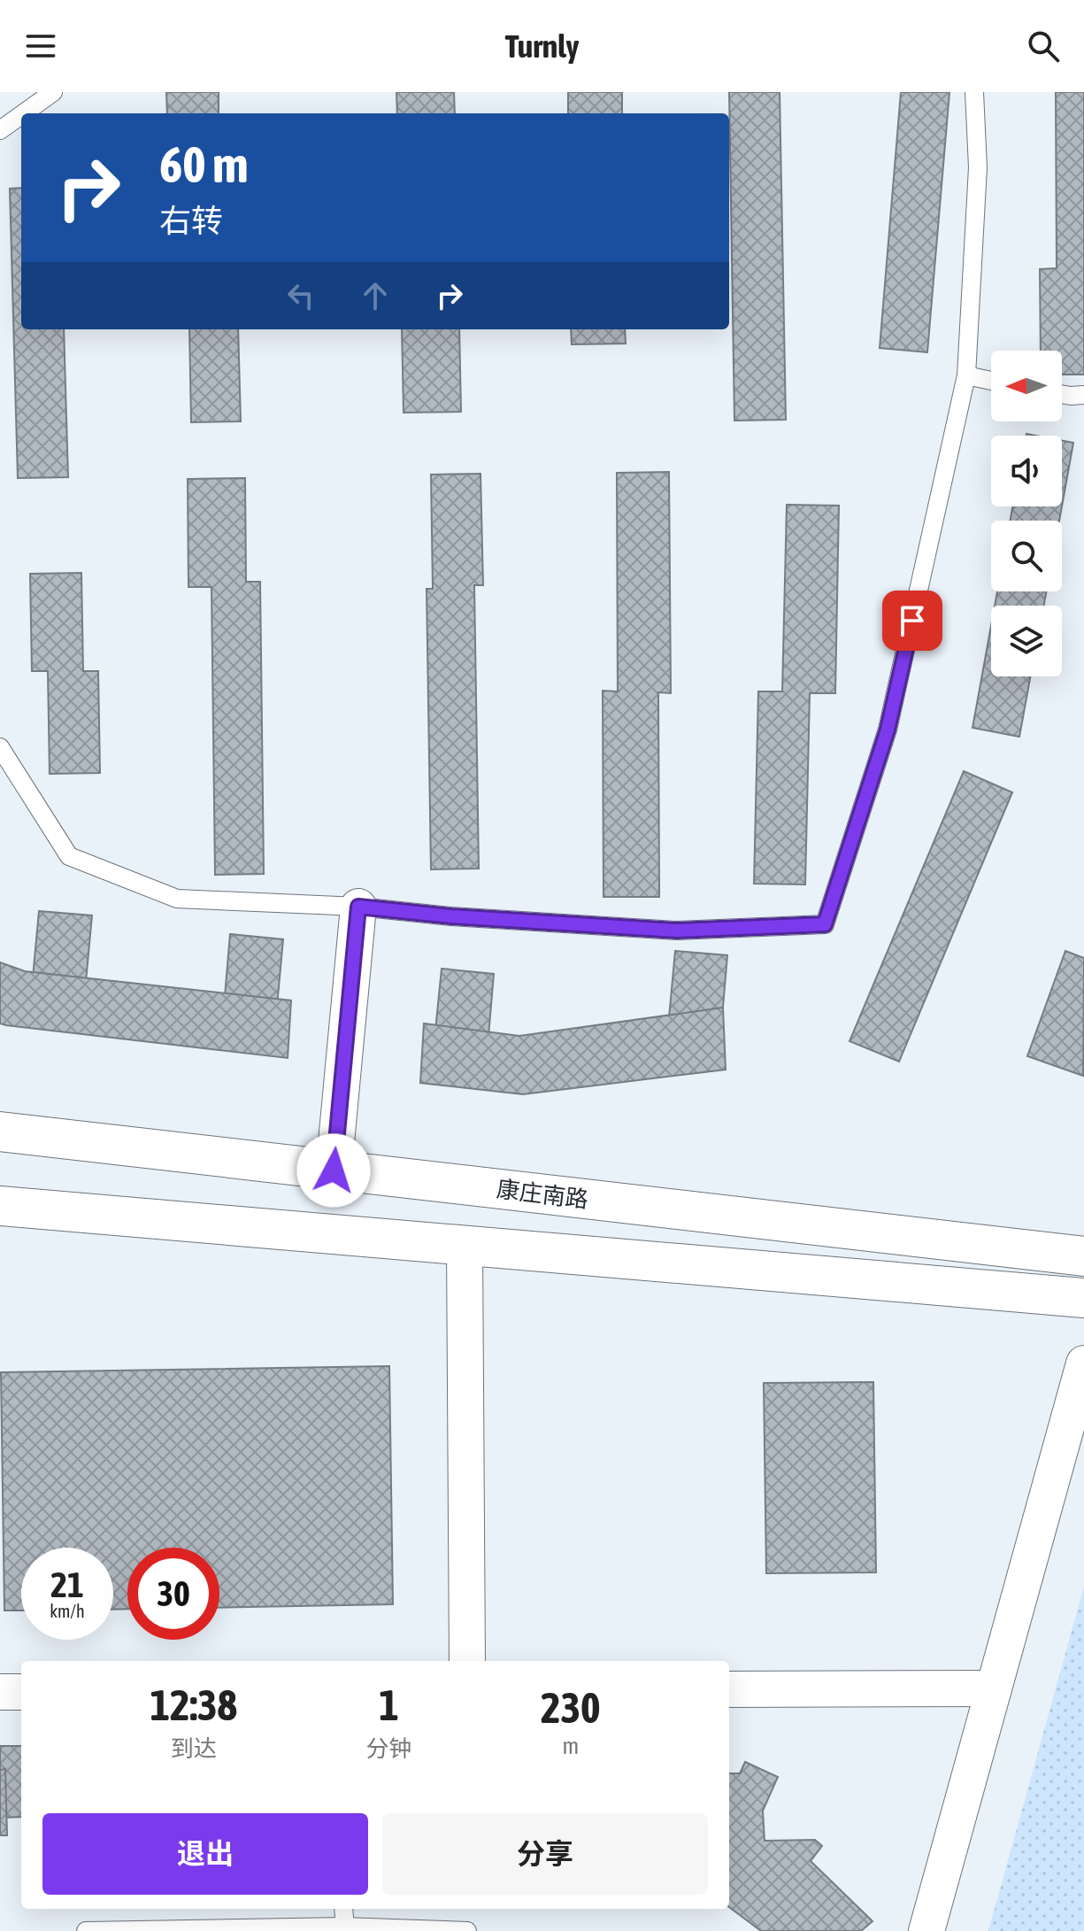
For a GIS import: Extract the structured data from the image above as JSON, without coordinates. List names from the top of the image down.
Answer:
{
  "streets": {
    "main road": ["康庄南路"]
  },
  "north": "left",
  "page": {
    "header": "Turnly",
    "turn": ["60 m", "右转"],
    "speed": "21 km/h",
    "limit": "30",
    "eta": [
      "12:38",
      "到达",
      "1",
      "分钟",
      "230",
      "m"
    ],
    "buttons": ["退出", "分享"]
  }
}
